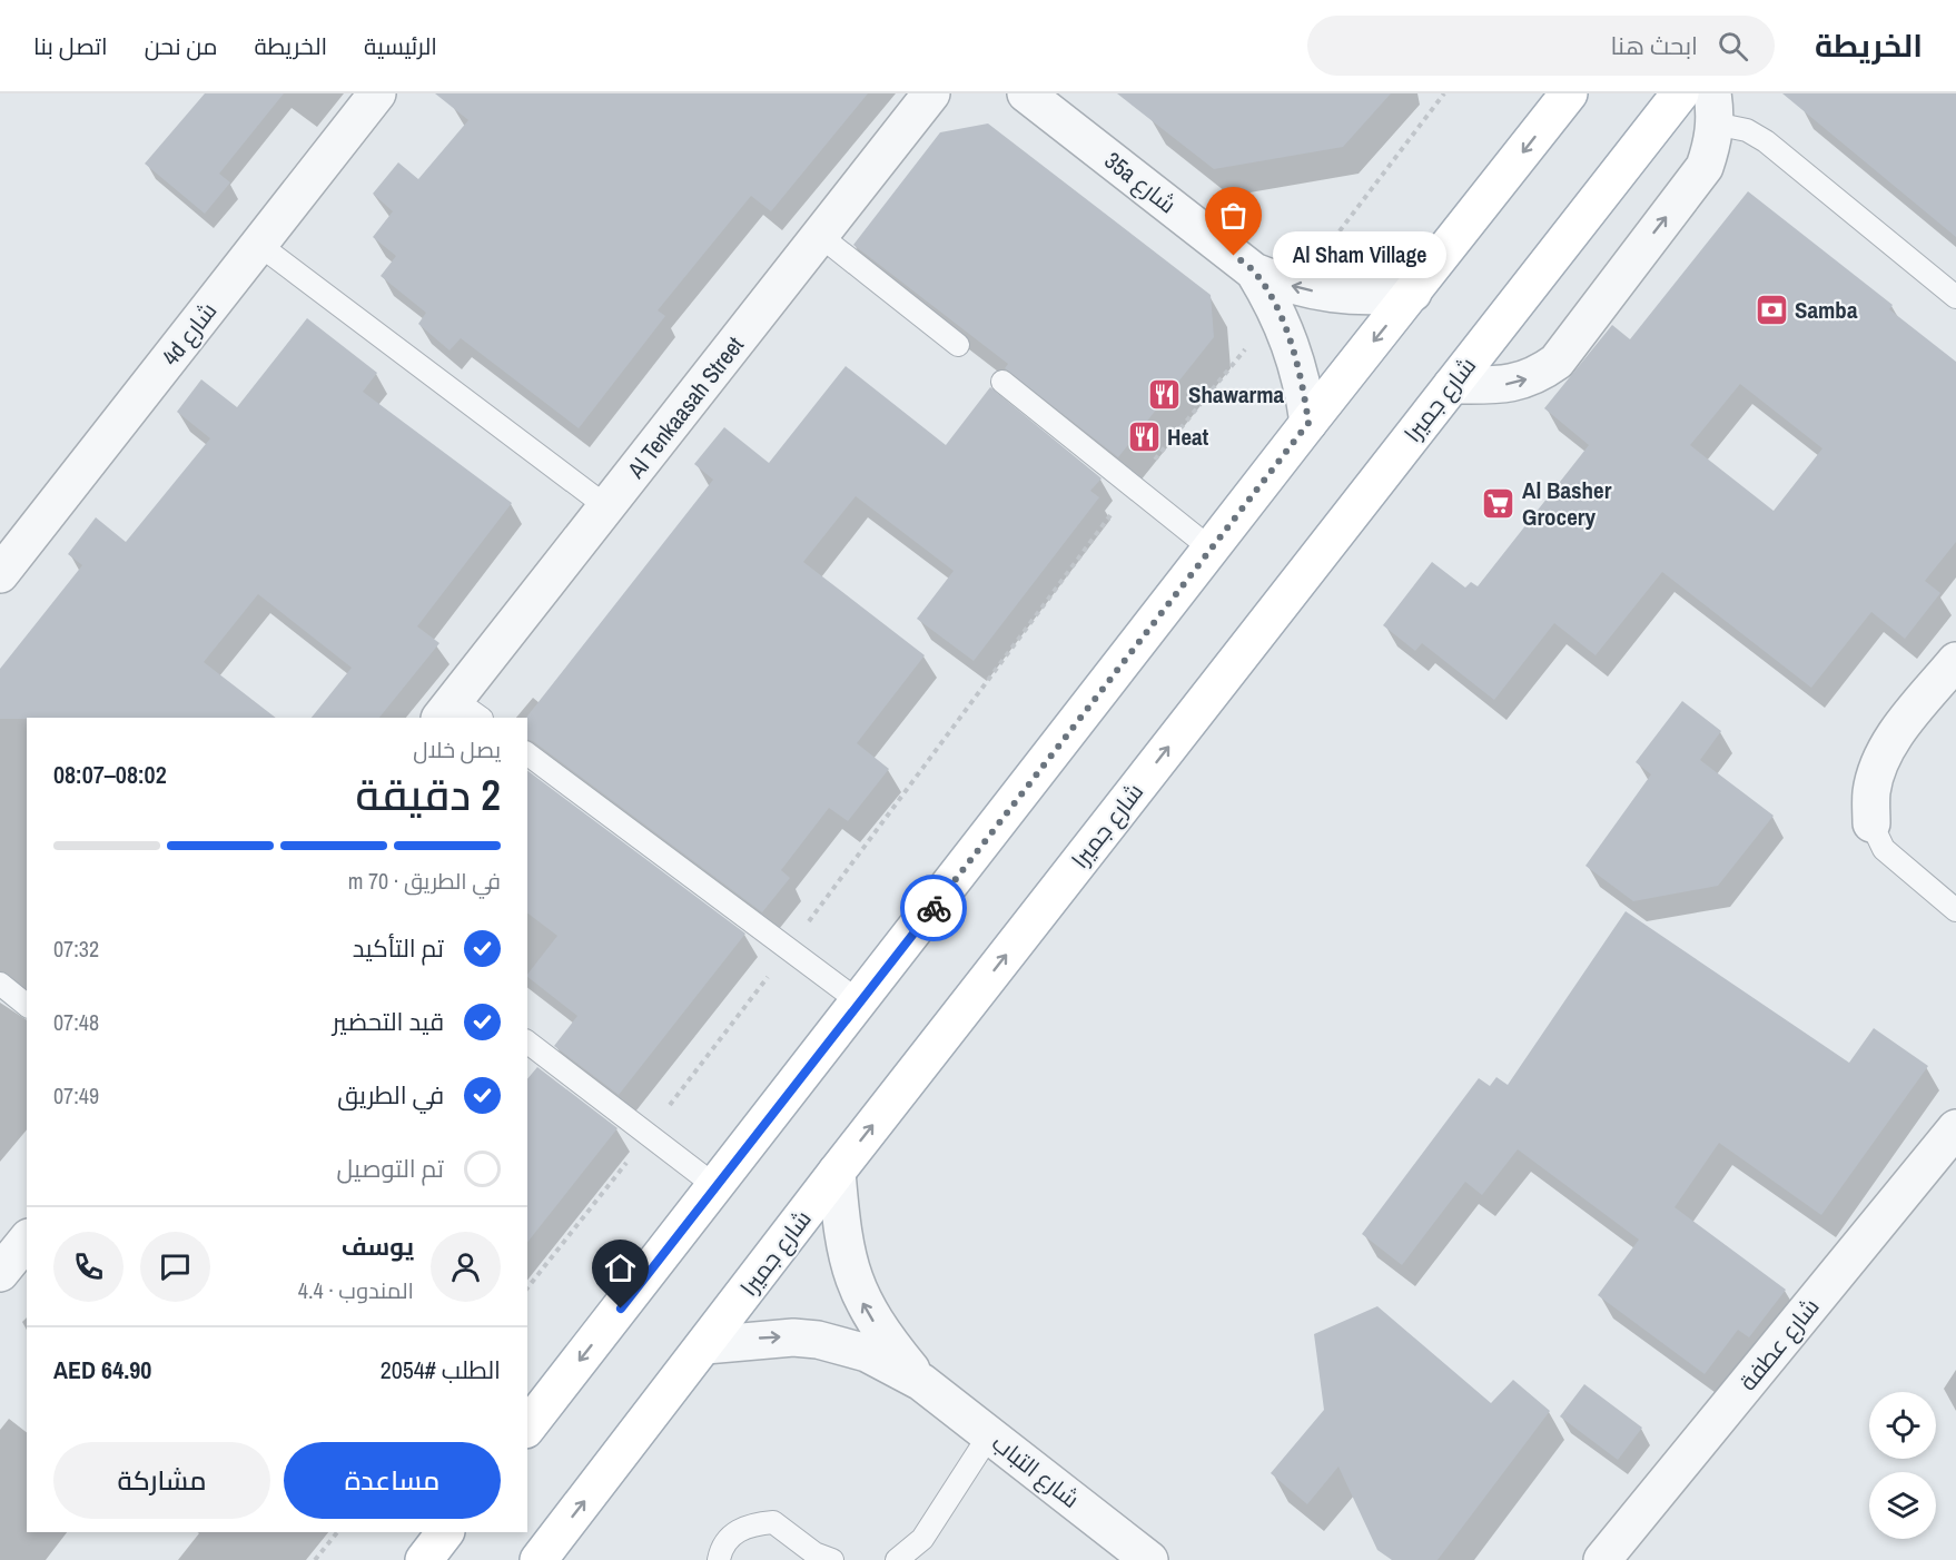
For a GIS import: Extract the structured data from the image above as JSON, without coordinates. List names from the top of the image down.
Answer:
{
  "streets": {
    "main road": ["شارع جميرا"],
    "street": [
      "35a شارع",
      "4d شارع",
      "Al Tenkaasah Street",
      "شارع عطفة",
      "شارع التباب"
    ]
  },
  "crossings": [
    ["شارع جميرا", "شارع التباب"]
  ],
  "places": {
    "other": ["Al Sham Village"],
    "bank": ["Samba"],
    "restaurant": ["Shawarma", "Heat"],
    "supermarket": ["Al Basher Grocery"]
  },
  "page": {
    "header": "الخريطة",
    "search": "ابحث هنا",
    "nav": [
      "الرئيسية",
      "الخريطة",
      "من نحن",
      "اتصل بنا"
    ],
    "bubble": "Al Sham Village",
    "heading": ["2 دقيقة", "يصل خلال", "08:02–08:07"],
    "panel": [
      "يوسف",
      "المندوب · 4.4",
      "الطلب #2054",
      "AED 64.90"
    ],
    "bar": "في الطريق · 70 m",
    "list": [
      ["تم التأكيد", "07:32"],
      ["قيد التحضير", "07:48"],
      ["في الطريق", "07:49"],
      "تم التوصيل"
    ],
    "buttons": ["مساعدة", "مشاركة"]
  }
}
